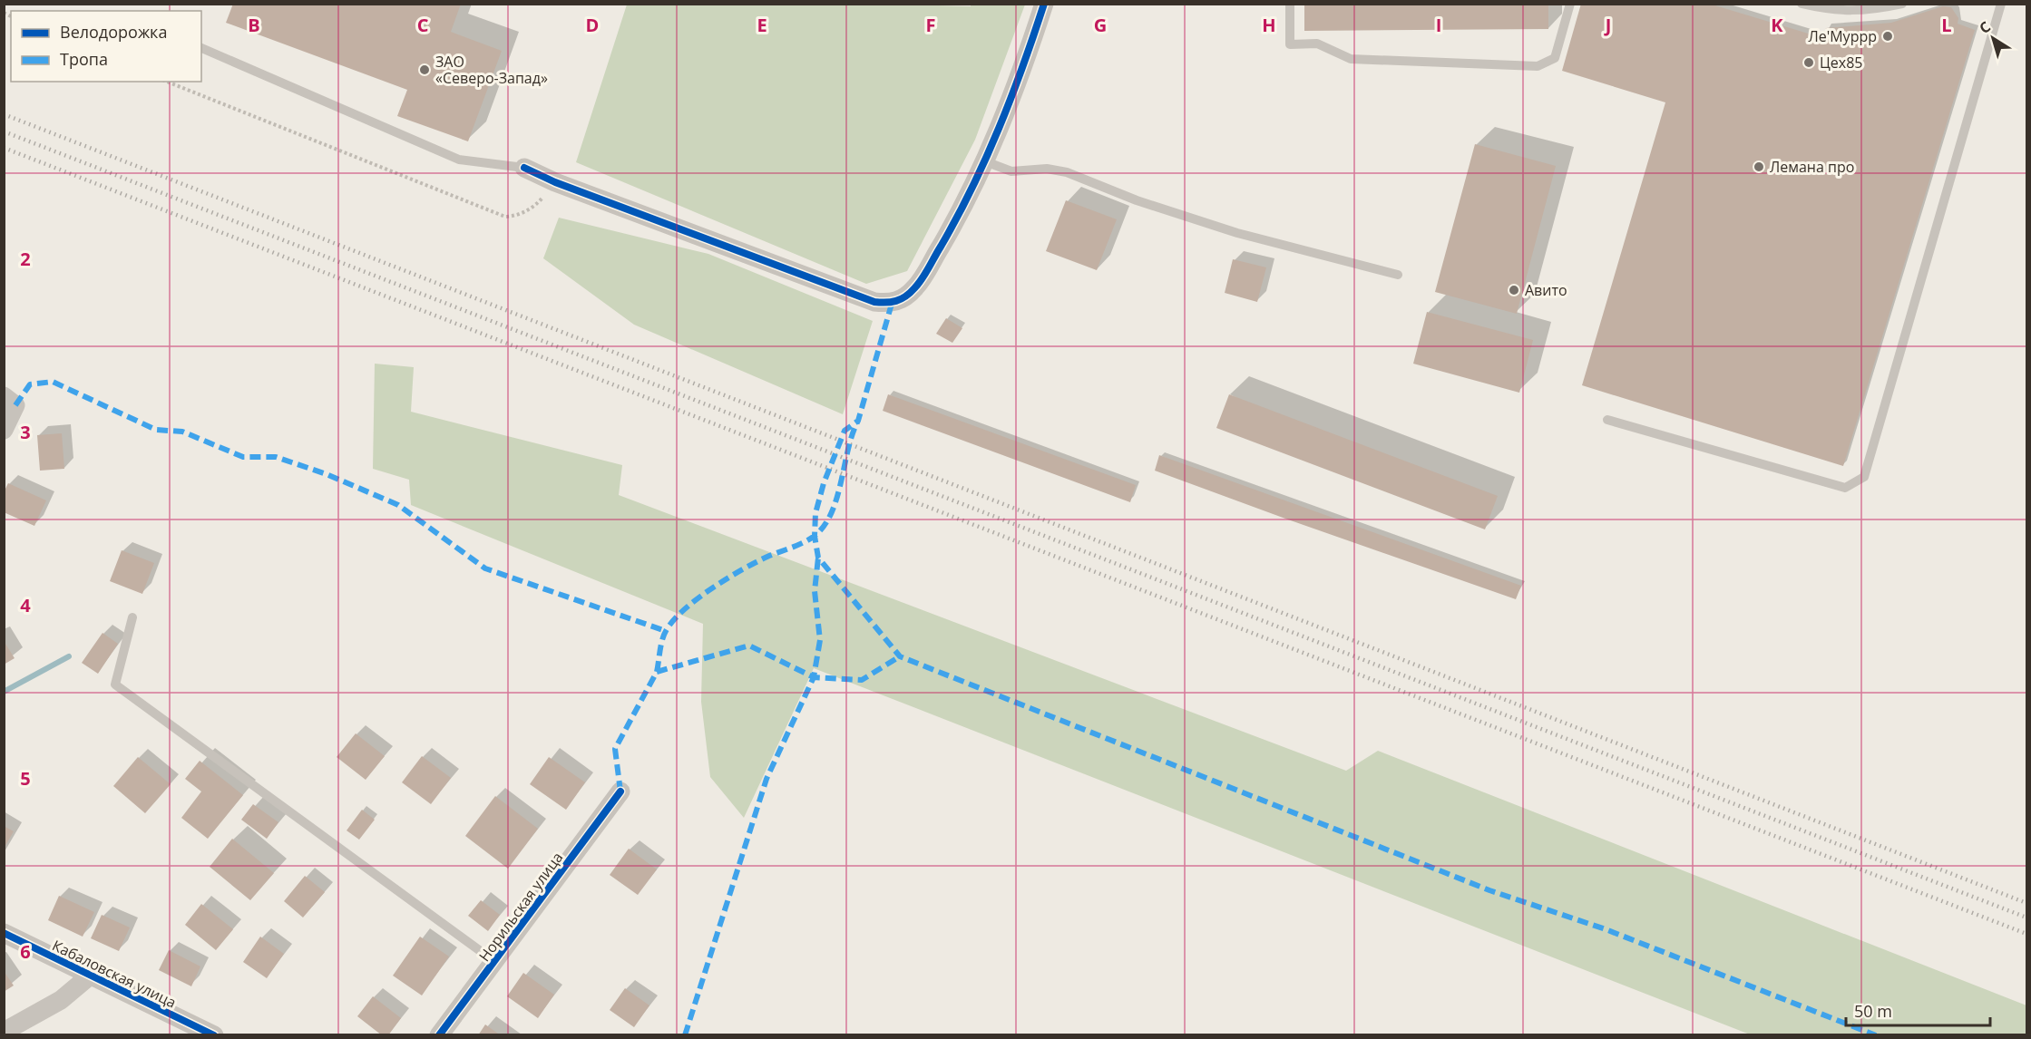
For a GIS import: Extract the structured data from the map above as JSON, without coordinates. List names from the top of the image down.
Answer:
{
  "streets": {
    "street": ["Норильская улица", "Кабаловская улица"]
  },
  "places": [
    "Ле'Муррр",
    "Цех85",
    "ЗАО «Северо-Запад»",
    "Лемана про",
    "Авито"
  ],
  "legend": ["Велодорожка", "Тропа"],
  "scale_bar": "50 m",
  "north": "top left",
  "grid": {
    "columns": [
      "B",
      "C",
      "D",
      "E",
      "F",
      "G",
      "H",
      "I",
      "J",
      "K",
      "L"
    ],
    "rows": [
      "2",
      "3",
      "4",
      "5",
      "6"
    ]
  }
}
